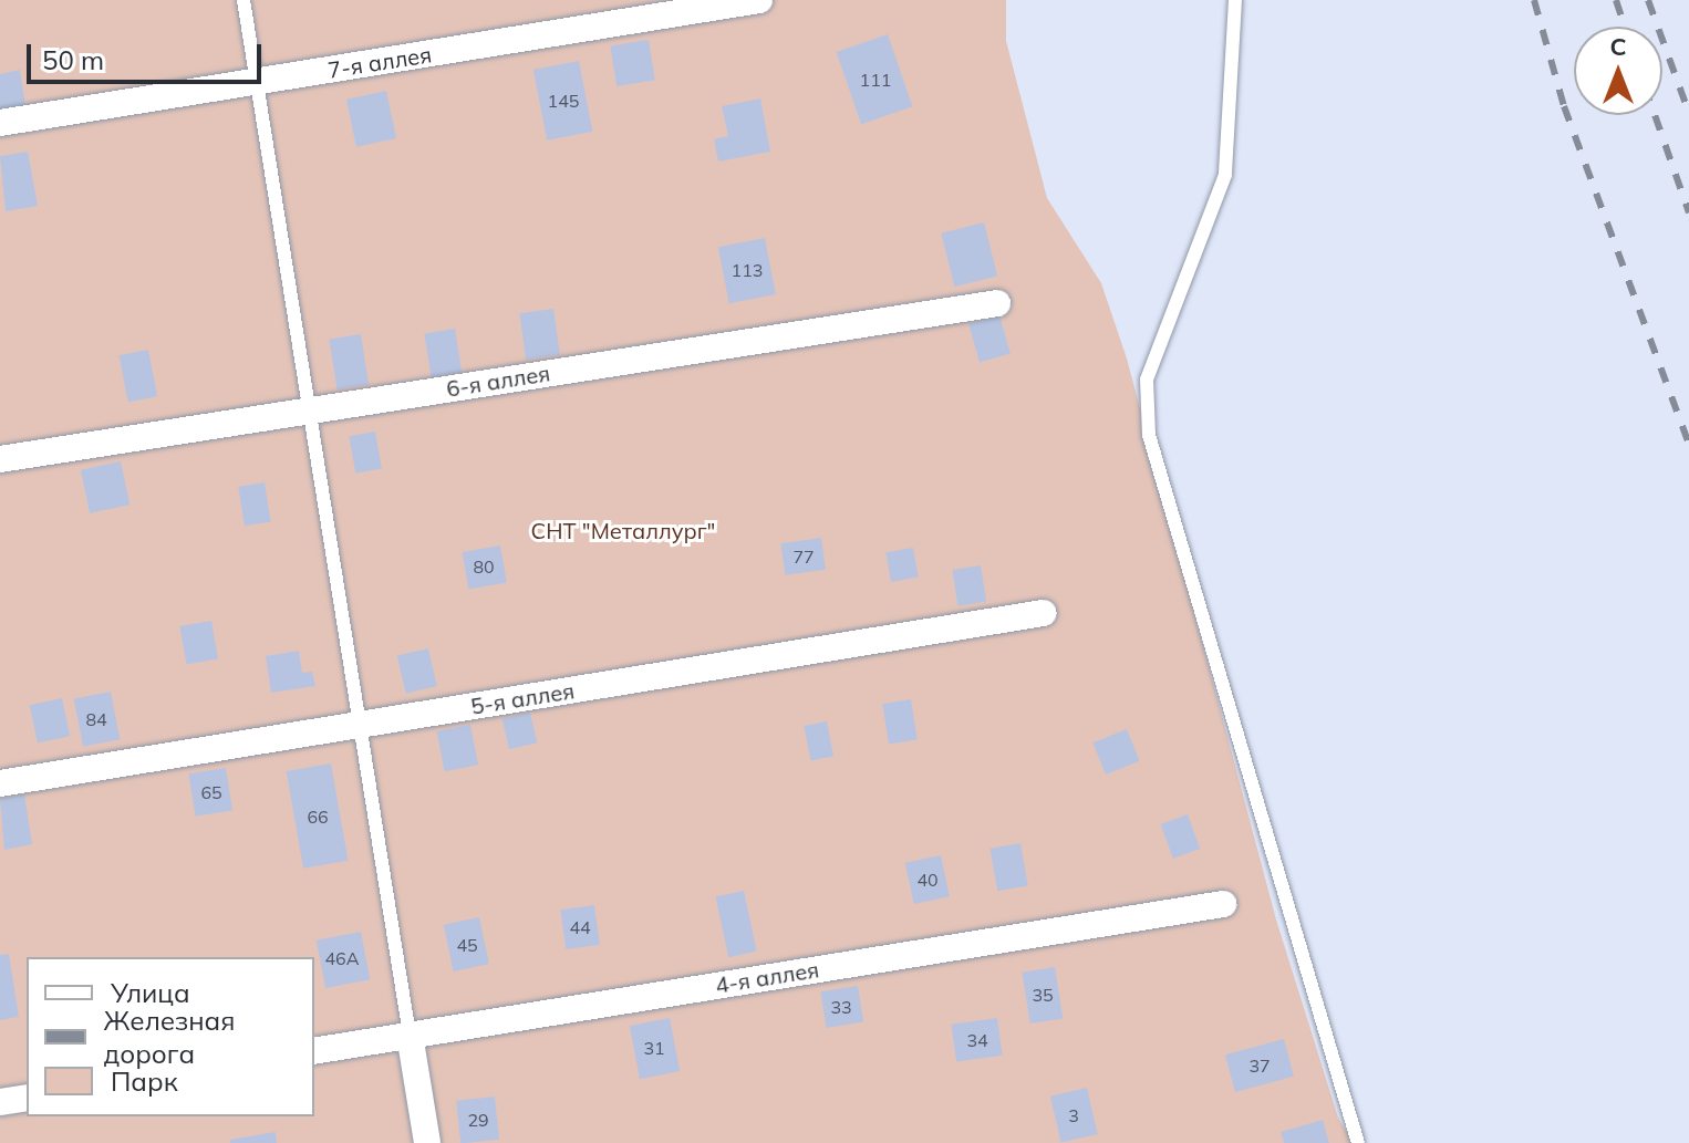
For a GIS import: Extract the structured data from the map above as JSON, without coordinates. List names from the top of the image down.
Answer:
{
  "streets": {
    "street": [
      "7-я аллея",
      "6-я аллея",
      "5-я аллея",
      "4-я аллея"
    ]
  },
  "parks": ["СНТ \"Металлург\""],
  "house_numbers": [
    "111",
    "145",
    "113",
    "77",
    "80",
    "84",
    "65",
    "66",
    "40",
    "44",
    "45",
    "46А",
    "35",
    "33",
    "34",
    "31",
    "37",
    "3",
    "29"
  ],
  "legend": ["Улица", "Железная дорога", "Парк"],
  "scale_bar": "50 m",
  "north": "top"
}
